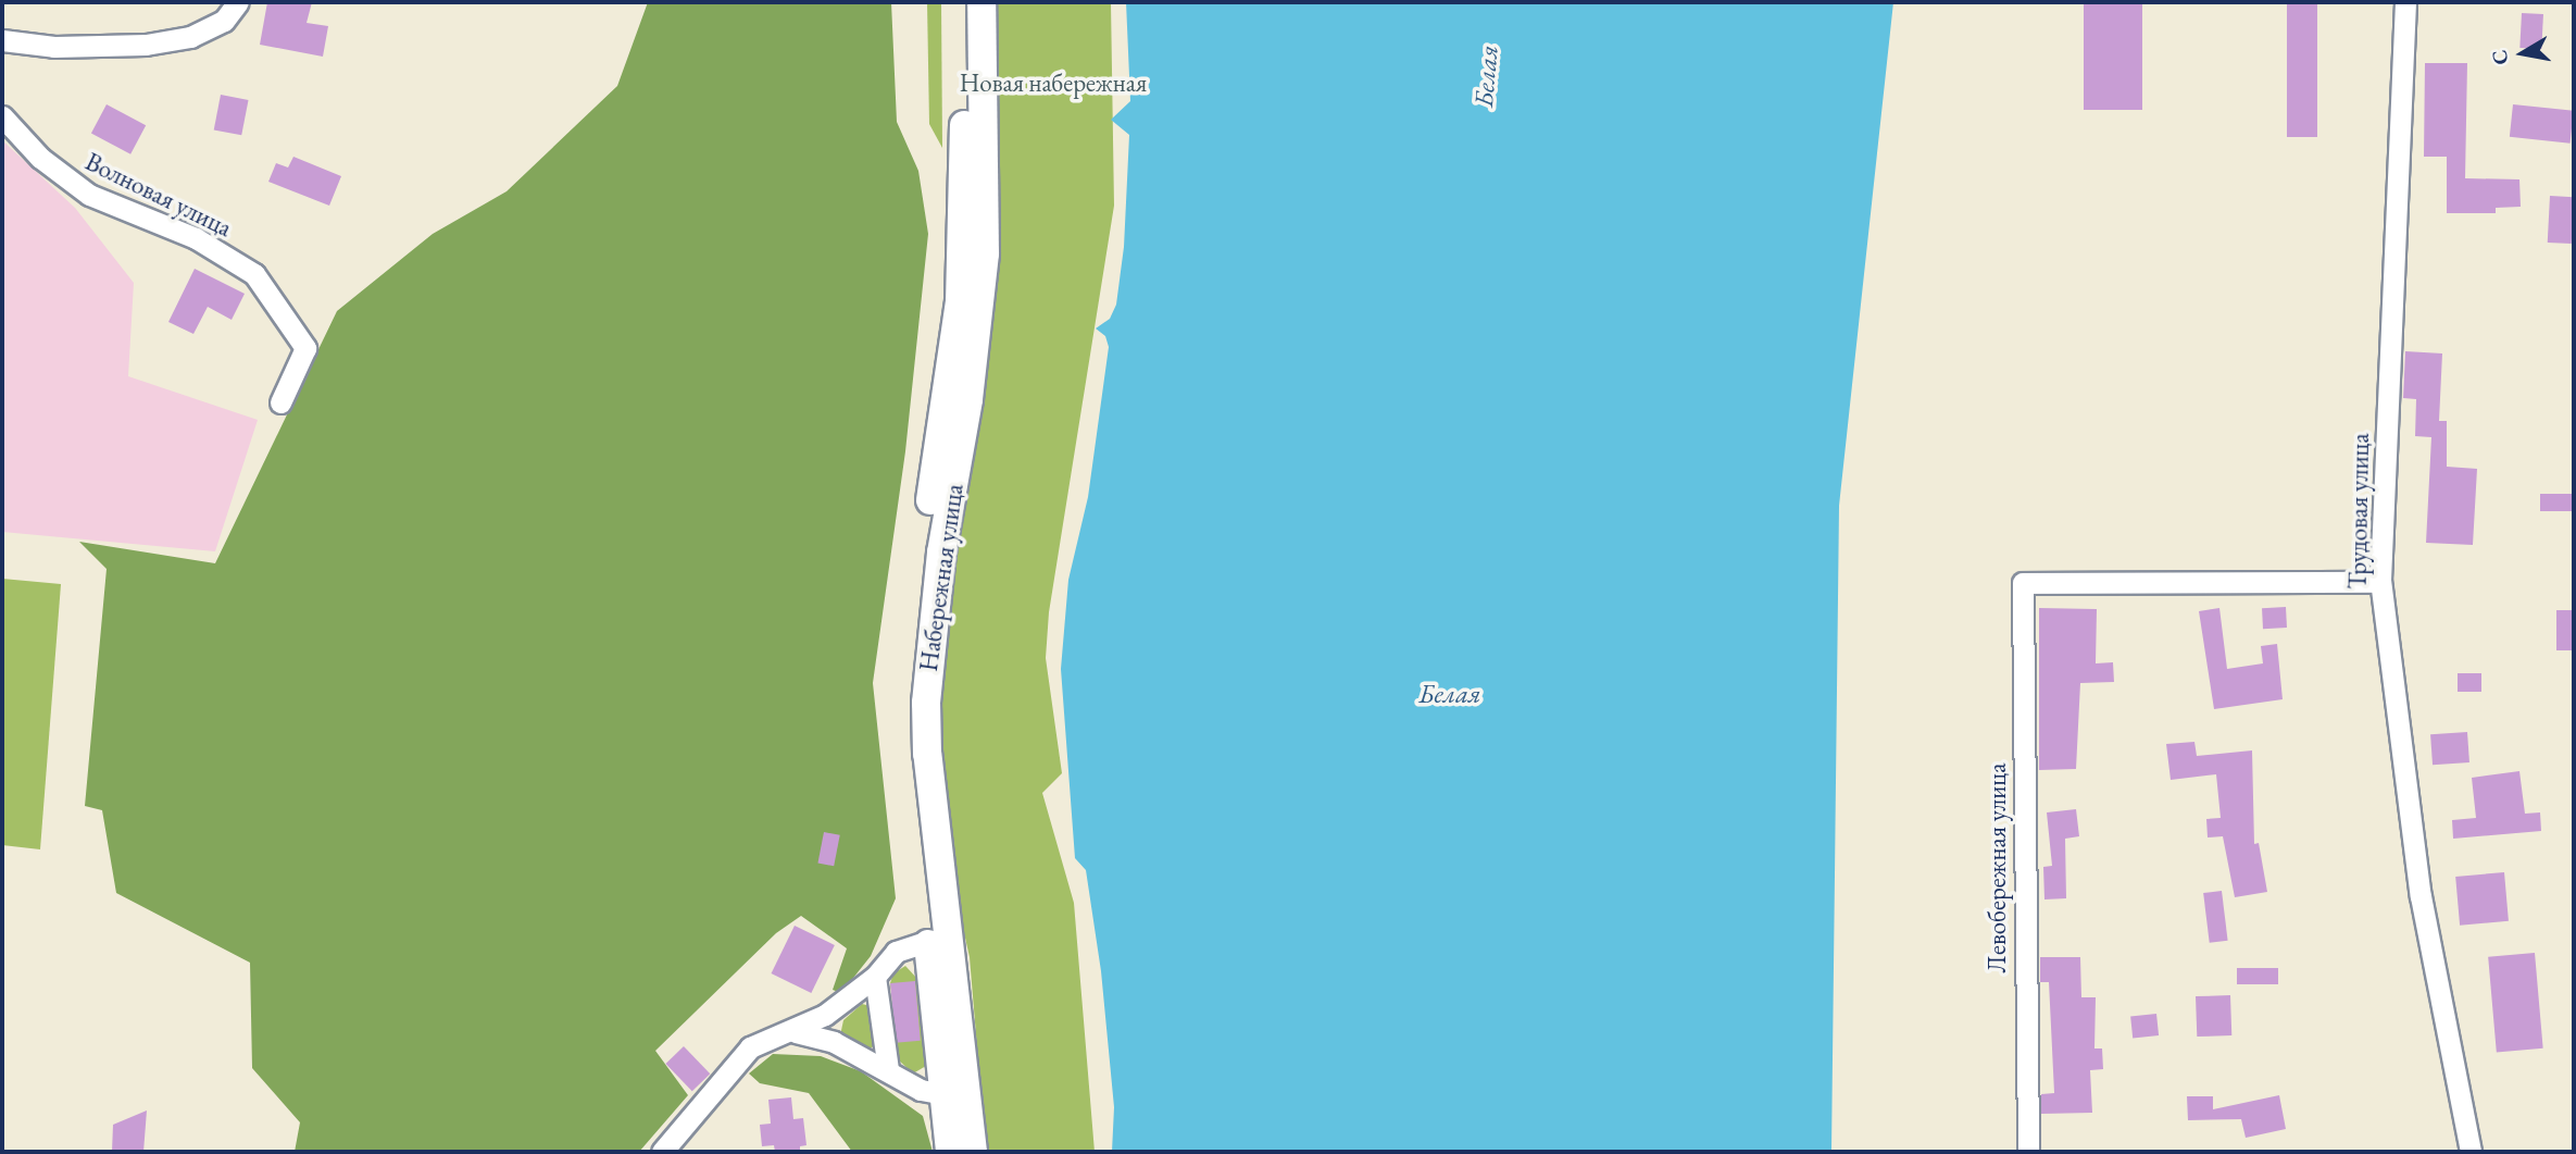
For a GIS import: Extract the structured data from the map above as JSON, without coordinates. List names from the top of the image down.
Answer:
{
  "streets": {
    "street": [
      "Волновая улица",
      "Трудовая улица",
      "Набережная улица",
      "Левобережная улица"
    ]
  },
  "crossings": [
    ["Трудовая улица", "Левобережная улица"]
  ],
  "water": ["Белая"],
  "parks": ["Новая набережная"],
  "north": "left"
}
